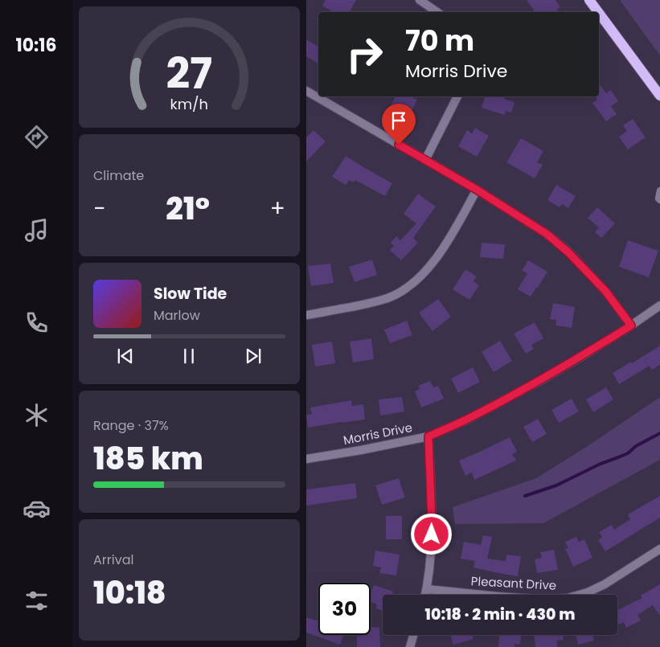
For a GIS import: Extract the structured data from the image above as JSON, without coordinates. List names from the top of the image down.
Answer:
{
  "streets": {
    "street": ["Morris Drive", "Pleasant Drive"]
  },
  "page": {
    "tabs": "10:16",
    "turn": ["70 m", "Morris Drive"],
    "tile": [
      "Climate",
      ["Range · 37%", "185 km"],
      ["Arrival", "10:18"]
    ],
    "heat": ["−", "21°", "+"],
    "song": ["Slow Tide", "Marlow"],
    "limit": "30",
    "trip": "10:18 · 2 min · 430 m",
    "gauge": ["27", "km/h"]
  }
}
